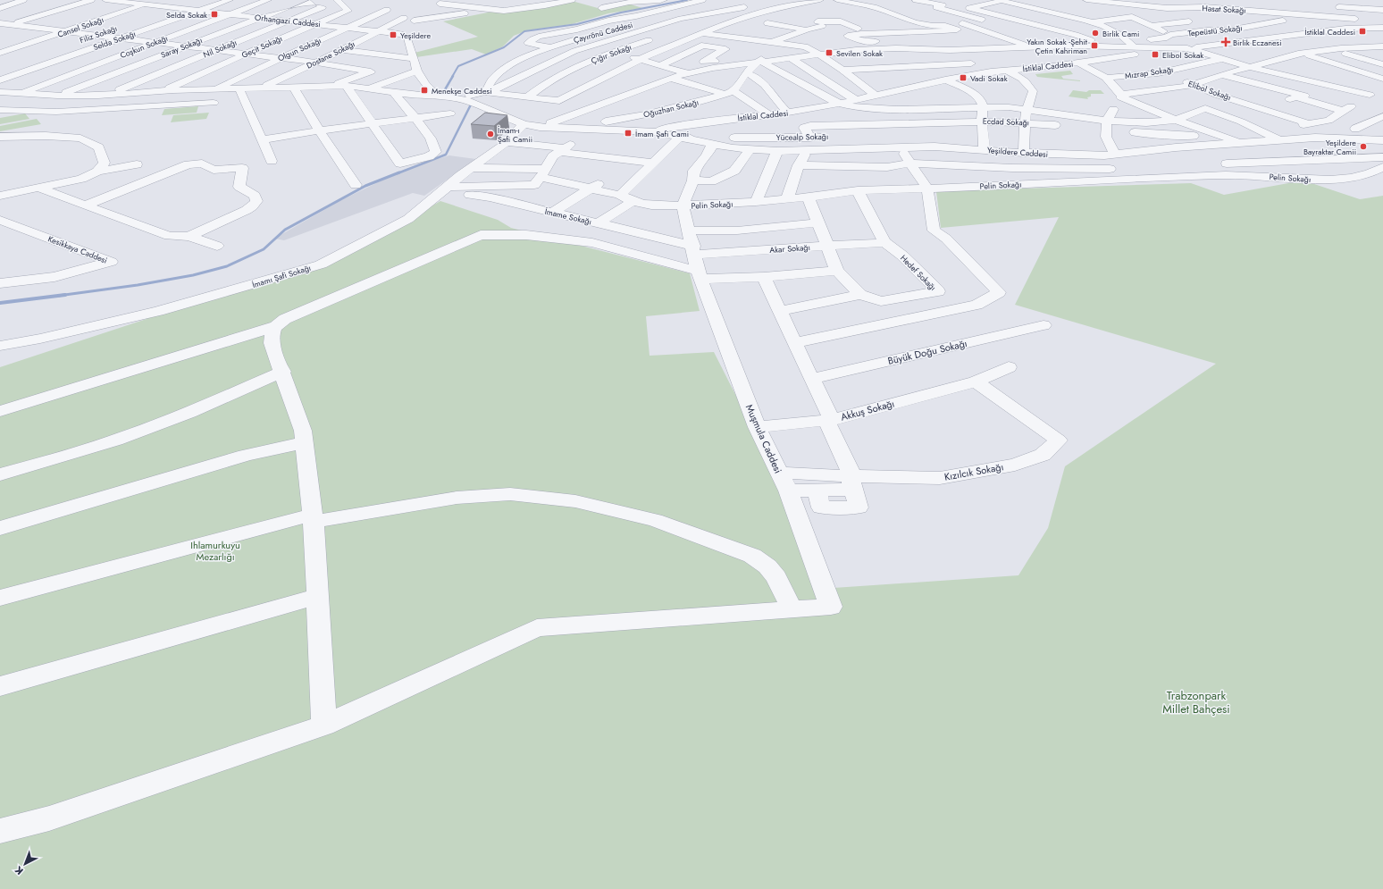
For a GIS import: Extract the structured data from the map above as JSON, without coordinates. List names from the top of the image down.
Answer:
{
  "streets": {
    "street": [
      "Hasat Sokağı",
      "Orhangazi Caddesi",
      "Cansel Sokağı",
      "Tepeüstü Sokağı",
      "Çayırönü Caddesi",
      "Filiz Sokağı",
      "Selda Sokağı",
      "Coşkun Sokağı",
      "Geçit Sokağı",
      "Saray Sokağı",
      "Nil Sokağı",
      "Olgun Sokağı",
      "Çığır Sokağı",
      "Dostane Sokağı",
      "İstiklal Caddesi",
      "Mızrap Sokağı",
      "Elibol Sokağı",
      "Oğuzhan Sokağı",
      "Ecdad Sokağı",
      "Yücealp Sokağı",
      "Yeşildere Caddesi",
      "Pelin Sokağı",
      "İmame Sokağı",
      "Akar Sokağı",
      "Kesikkaya Caddesi",
      "Hedef Sokağı",
      "İmamı Şafi Sokağı",
      "Büyük Doğu Sokağı",
      "Akkuş Sokağı",
      "Muşmula Caddesi",
      "Kızılcık Sokağı"
    ]
  },
  "crossings": [
    ["Hasat Sokağı", "Tepeüstü Sokağı"],
    ["Orhangazi Caddesi", "Cansel Sokağı"],
    ["Orhangazi Caddesi", "Selda Sokağı"],
    ["Orhangazi Caddesi", "Coşkun Sokağı"],
    ["Orhangazi Caddesi", "Geçit Sokağı"],
    ["Orhangazi Caddesi", "Saray Sokağı"],
    ["Orhangazi Caddesi", "Nil Sokağı"],
    ["Orhangazi Caddesi", "Olgun Sokağı"],
    ["Orhangazi Caddesi", "Dostane Sokağı"],
    ["Çayırönü Caddesi", "Çığır Sokağı"],
    ["İstiklal Caddesi", "Elibol Sokağı"],
    ["İstiklal Caddesi", "Yeşildere Caddesi"],
    ["Mızrap Sokağı", "Elibol Sokağı"],
    ["Ecdad Sokağı", "Yücealp Sokağı"],
    ["Yücealp Sokağı", "Yeşildere Caddesi"],
    ["Pelin Sokağı", "İmame Sokağı"],
    ["Pelin Sokağı", "Akar Sokağı"],
    ["Pelin Sokağı", "Hedef Sokağı"],
    ["Pelin Sokağı", "Muşmula Caddesi"],
    ["İmame Sokağı", "Akar Sokağı"],
    ["İmame Sokağı", "İmamı Şafi Sokağı"],
    ["İmame Sokağı", "Muşmula Caddesi"],
    ["Akar Sokağı", "Hedef Sokağı"],
    ["Akar Sokağı", "Muşmula Caddesi"],
    ["Akkuş Sokağı", "Muşmula Caddesi"],
    ["Akkuş Sokağı", "Kızılcık Sokağı"],
    ["Muşmula Caddesi", "Kızılcık Sokağı"]
  ],
  "parks": ["Ihlamurkuyu Mezarlığı", "Trabzonpark Millet Bahçesi"],
  "places": {
    "transit": [
      "Selda Sokak",
      "İstiklal Caddesi",
      "Yeşildere",
      "Yakın Sokak -Şehit Çetin Kahriman",
      "Sevilen Sokak",
      "Elibol Sokak",
      "Vadi Sokak",
      "Menekşe Caddesi",
      "İmam Şafi Cami"
    ],
    "other": ["Birlik Cami", "İmam-ı Şafi Camii", "Yeşildere Bayraktar Camii"],
    "health": ["Birlik Eczanesi"]
  },
  "north": "bottom left"
}
